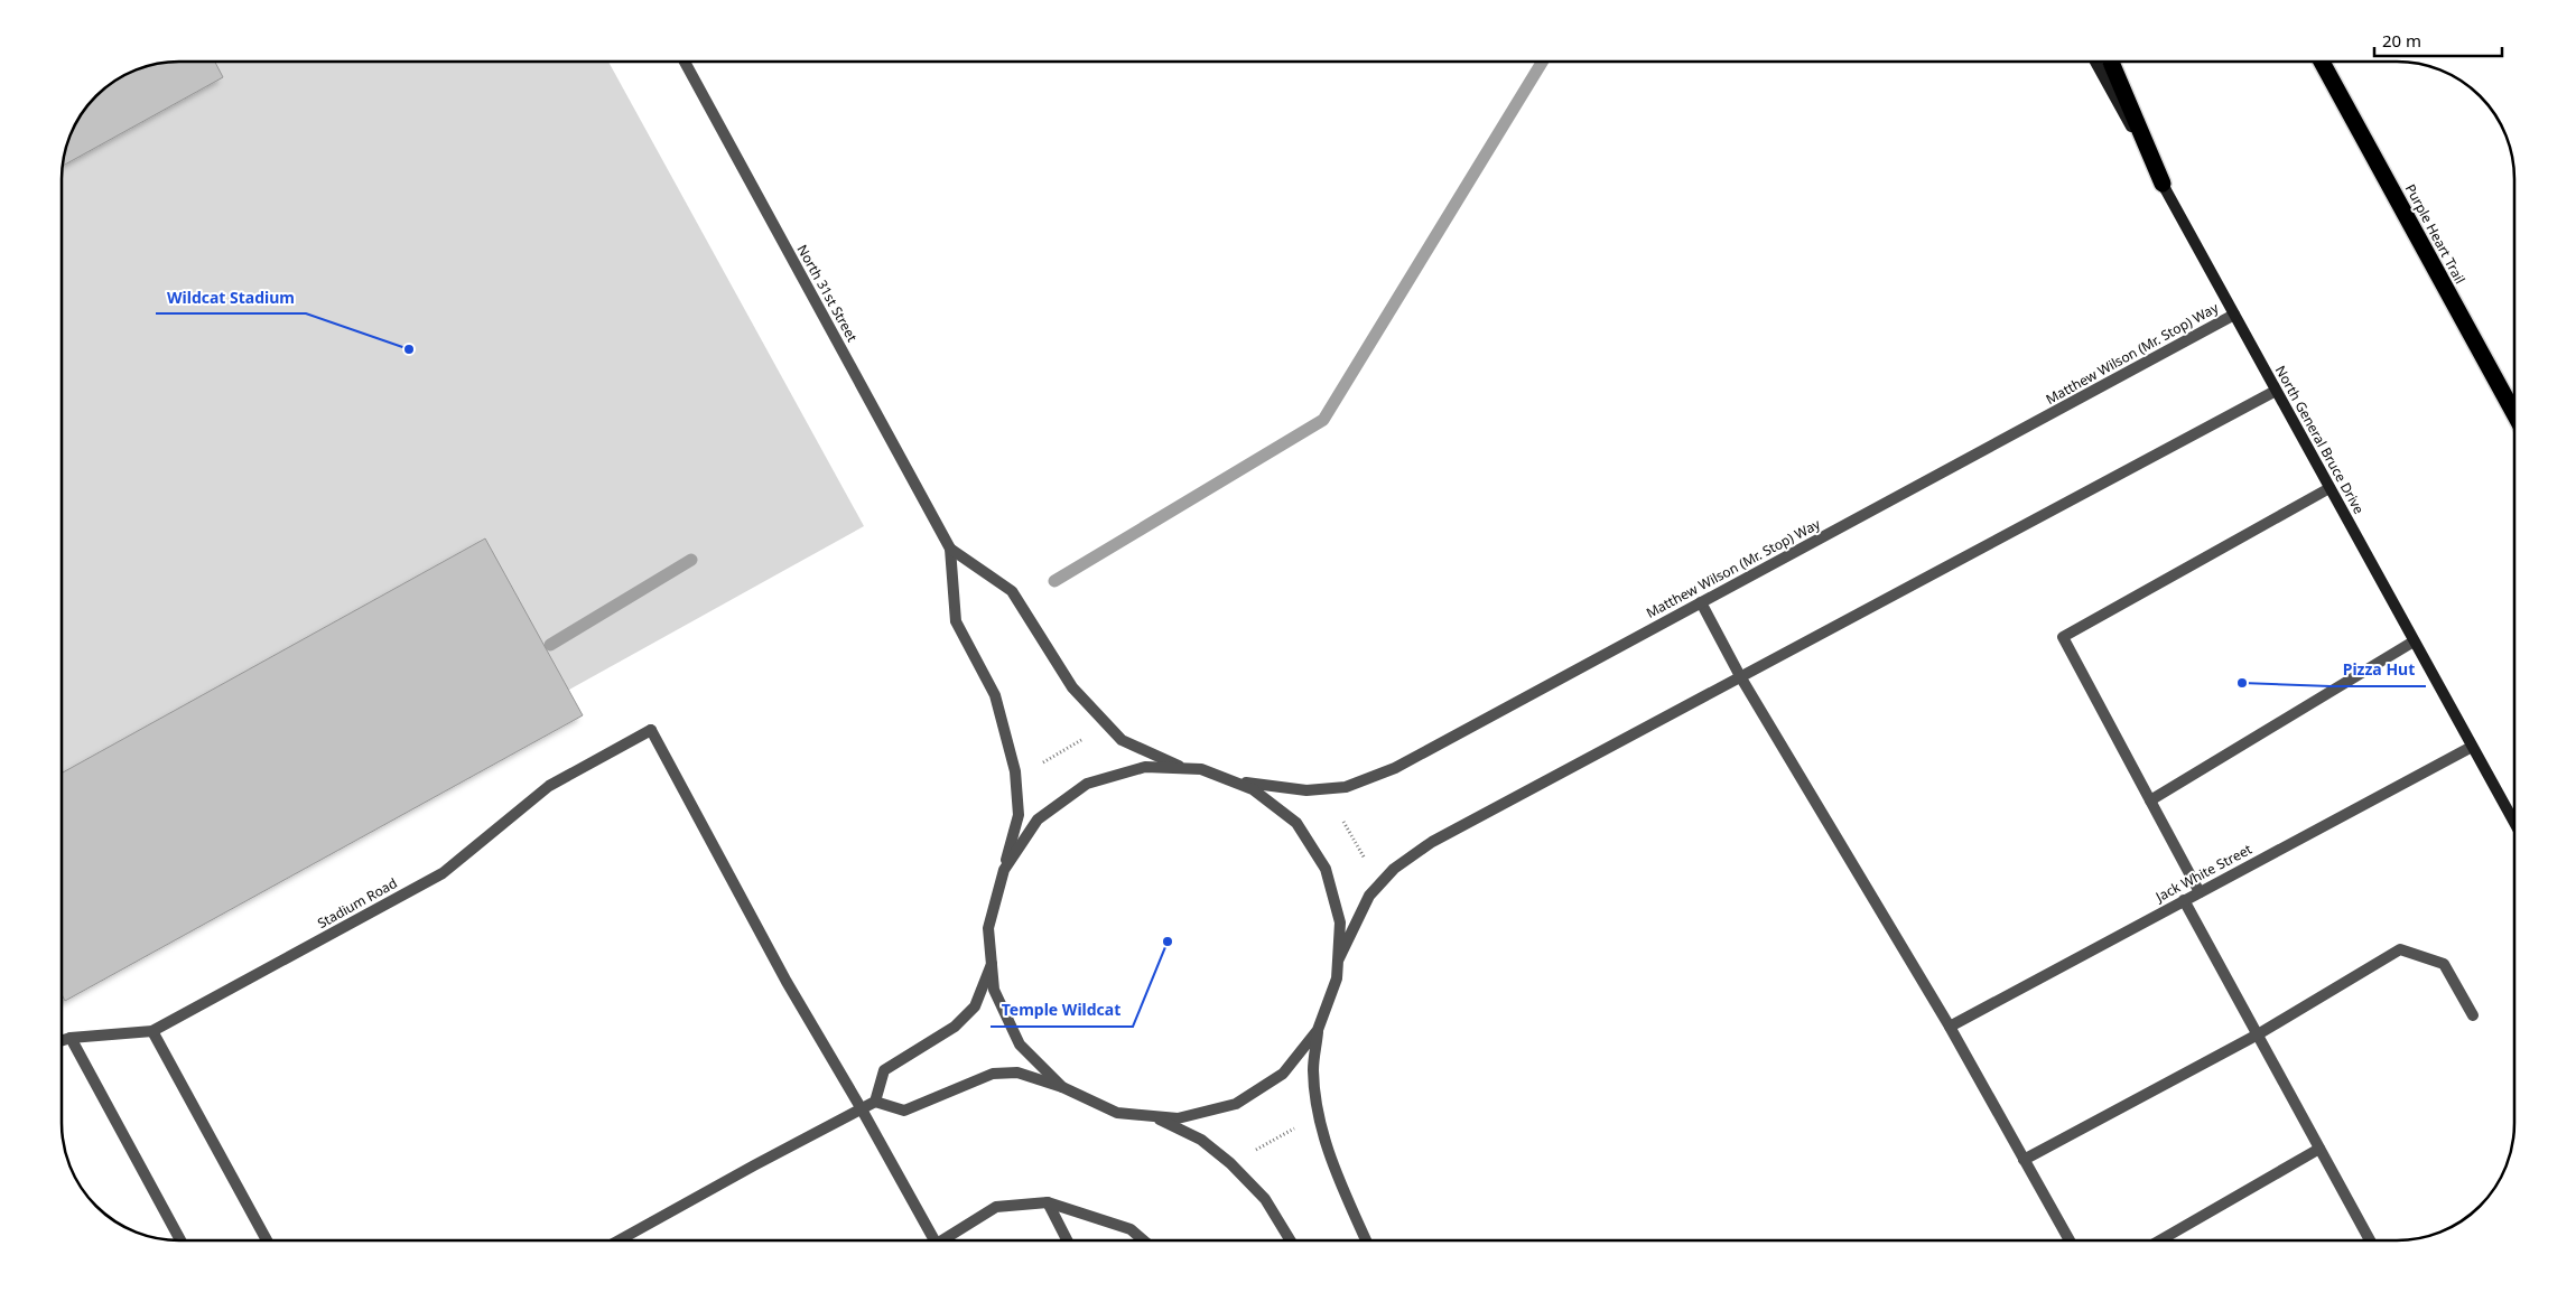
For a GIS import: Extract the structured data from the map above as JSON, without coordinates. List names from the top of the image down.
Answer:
{
  "streets": {
    "highway": ["Purple Heart Trail"],
    "main road": ["North General Bruce Drive"],
    "street": [
      "North 31st Street",
      "Matthew Wilson (Mr. Stop) Way",
      "Jack White Street",
      "Stadium Road"
    ]
  },
  "crossings": [
    ["Matthew Wilson (Mr. Stop) Way", "North General Bruce Drive"],
    ["North General Bruce Drive", "Jack White Street"]
  ],
  "places": ["Wildcat Stadium", "Pizza Hut", "Temple Wildcat"],
  "scale_bar": "20 m"
}
